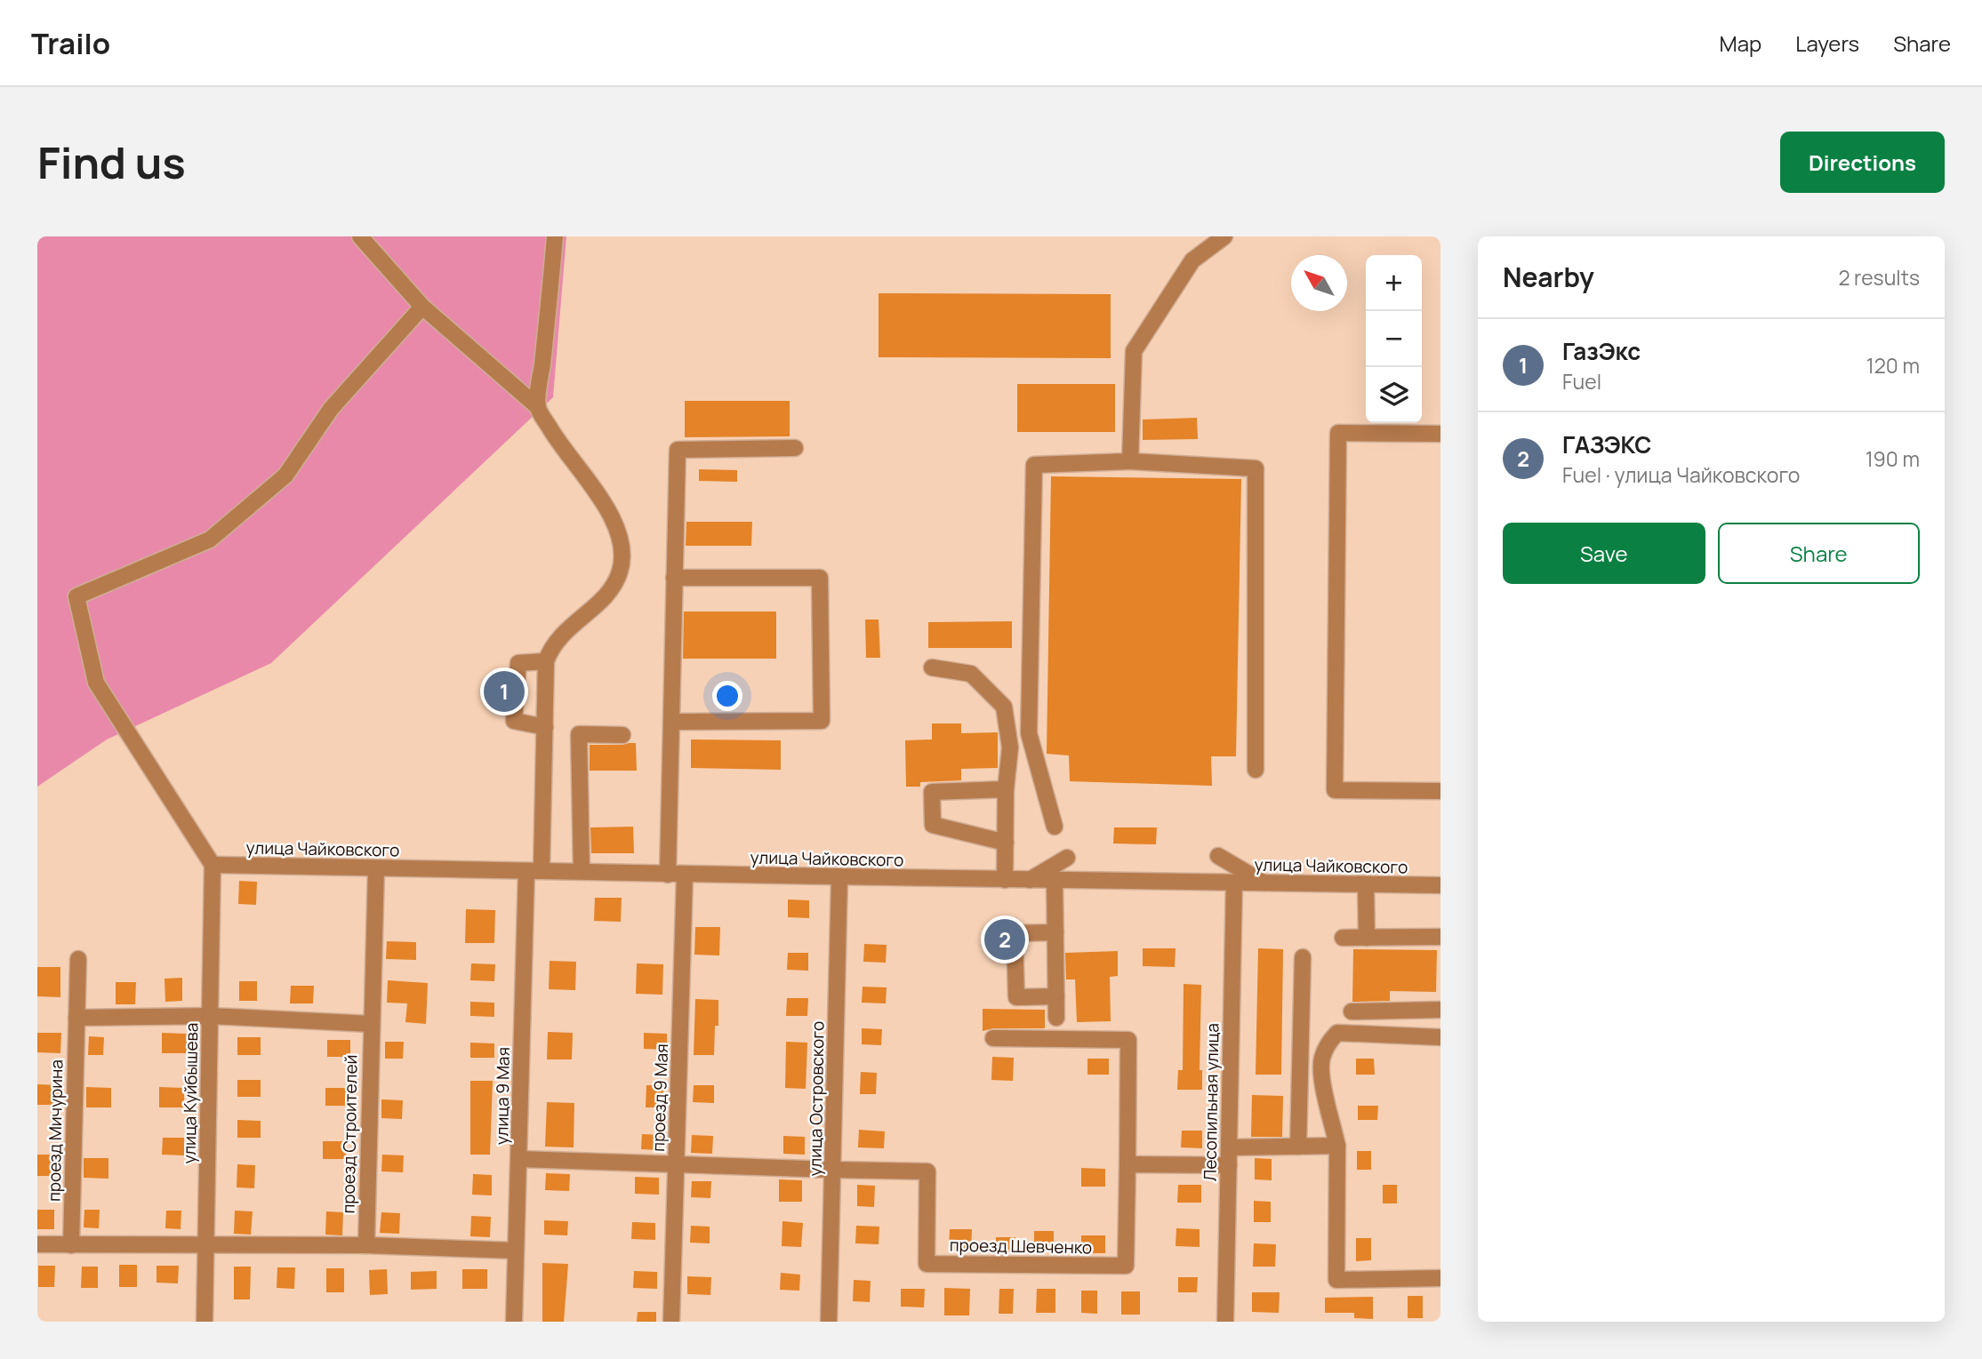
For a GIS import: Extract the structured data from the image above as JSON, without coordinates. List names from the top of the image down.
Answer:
{
  "streets": {
    "street": [
      "улица Чайковского",
      "улица Куйбышева",
      "улица 9 Мая",
      "проезд 9 Мая",
      "улица Островского",
      "Лесопильная улица",
      "проезд Мичурина",
      "проезд Строителей",
      "проезд Шевченко"
    ]
  },
  "crossings": [
    ["улица Чайковского", "улица Куйбышева"],
    ["улица Чайковского", "улица 9 Мая"],
    ["улица Чайковского", "проезд 9 Мая"],
    ["улица Чайковского", "улица Островского"],
    ["улица Чайковского", "Лесопильная улица"],
    ["улица Чайковского", "проезд Строителей"],
    ["улица Островского", "проезд Шевченко"]
  ],
  "north": "top left",
  "page": {
    "header": "Trailo",
    "nav": ["Map", "Layers", "Share"],
    "buttons": [
      "Directions",
      ["Save", "Share"]
    ],
    "title": "Find us",
    "heading": ["Nearby", "2 results"],
    "map_buttons": ["+", "−"],
    "list": [
      {
        "mark": "1",
        "name": "ГазЭкс",
        "note": "Fuel",
        "value": "120 m"
      },
      {
        "mark": "2",
        "name": "ГАЗЭКС",
        "note": "Fuel · улица Чайковского",
        "value": "190 m"
      }
    ],
    "pins": ["1", "2"]
  }
}
